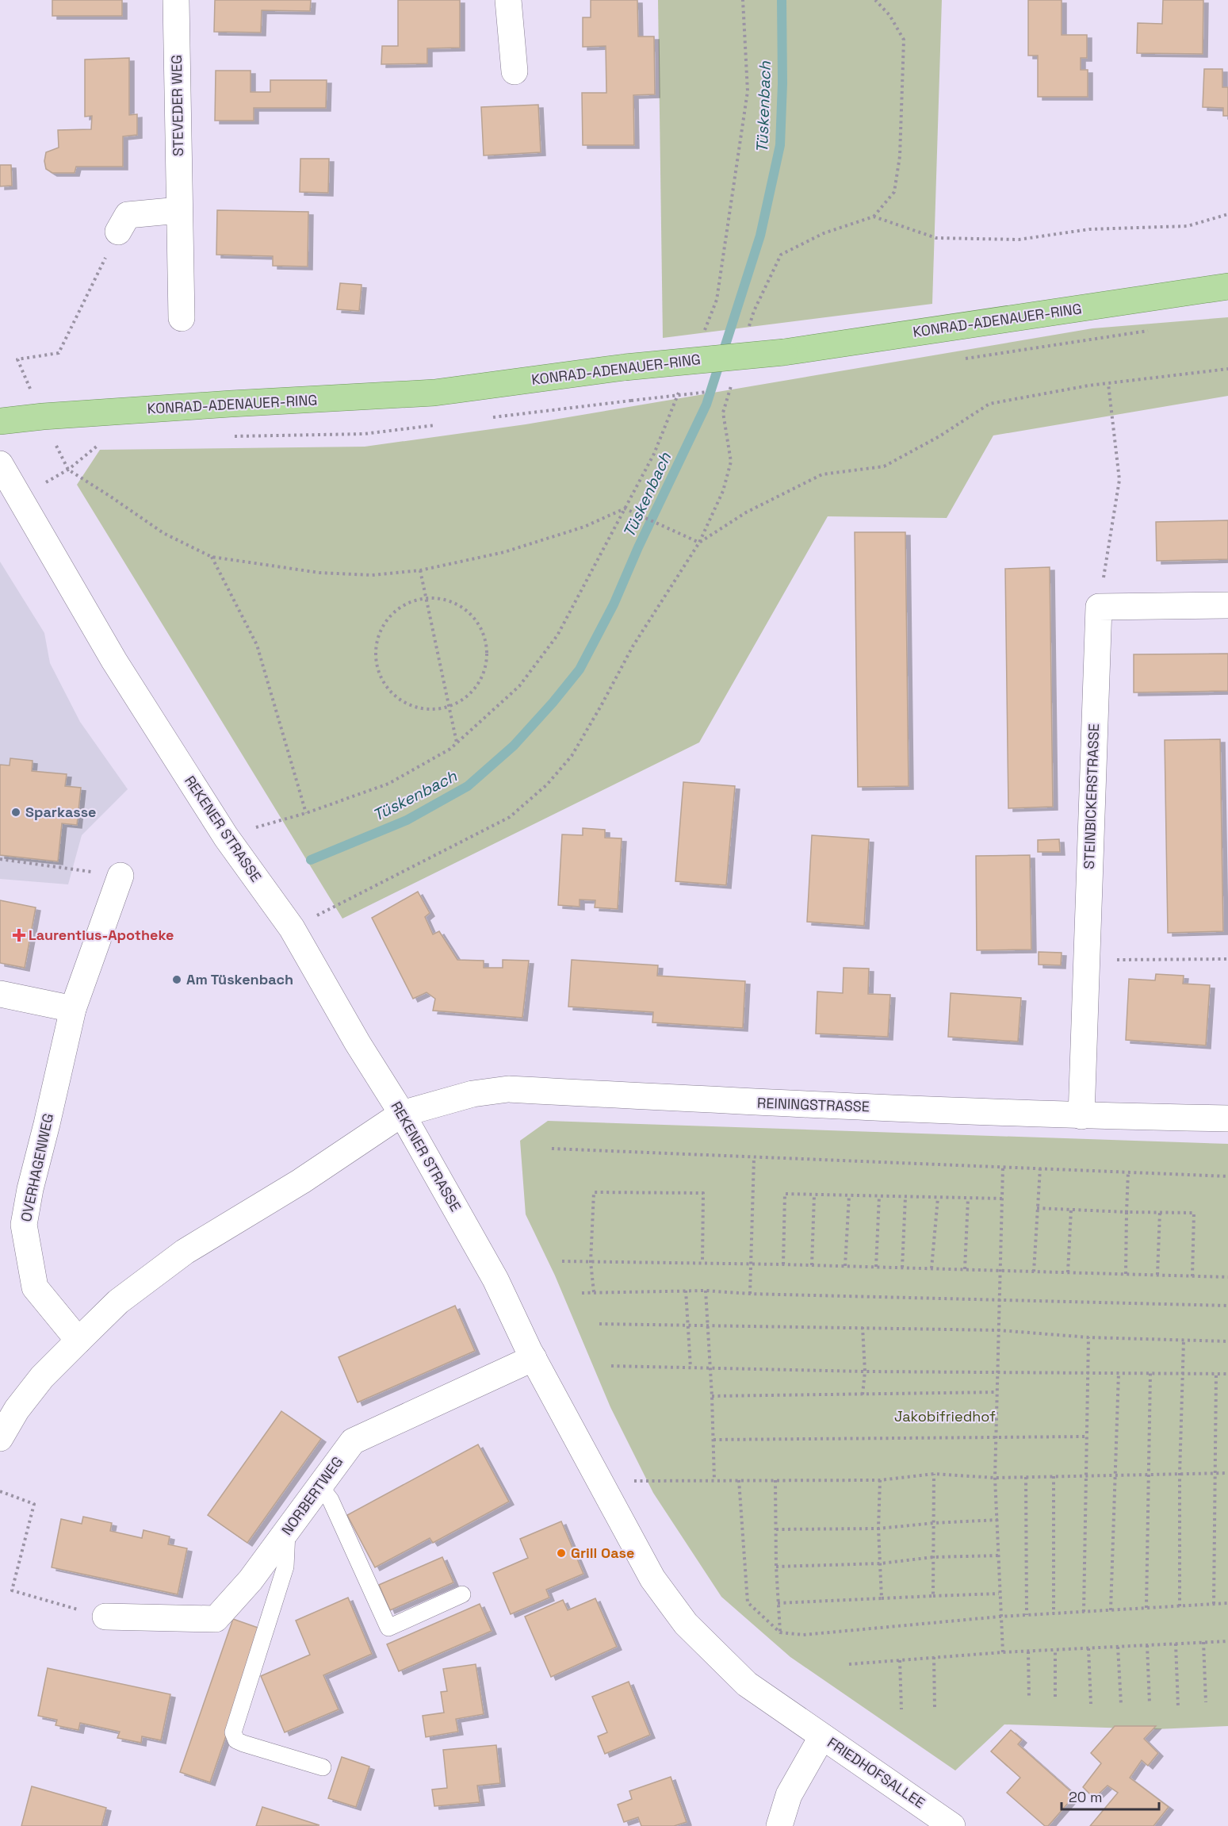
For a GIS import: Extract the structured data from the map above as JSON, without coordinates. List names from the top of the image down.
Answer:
{
  "streets": {
    "main road": ["KONRAD-ADENAUER-RING"],
    "street": [
      "STEVEDER WEG",
      "STEINBICKERSTRASSE",
      "REKENER STRASSE",
      "REININGSTRASSE",
      "OVERHAGENWEG",
      "NORBERTWEG",
      "FRIEDHOFSALLEE"
    ]
  },
  "crossings": [
    ["STEINBICKERSTRASSE", "REININGSTRASSE"],
    ["REKENER STRASSE", "REININGSTRASSE"],
    ["REKENER STRASSE", "NORBERTWEG"],
    ["REKENER STRASSE", "FRIEDHOFSALLEE"]
  ],
  "water": ["Tüskenbach"],
  "parks": ["Jakobifriedhof"],
  "places": {
    "other": ["Sparkasse", "Am Tüskenbach", "Grill Oase"],
    "health": ["Laurentius-Apotheke"]
  },
  "scale_bar": "20 m"
}
